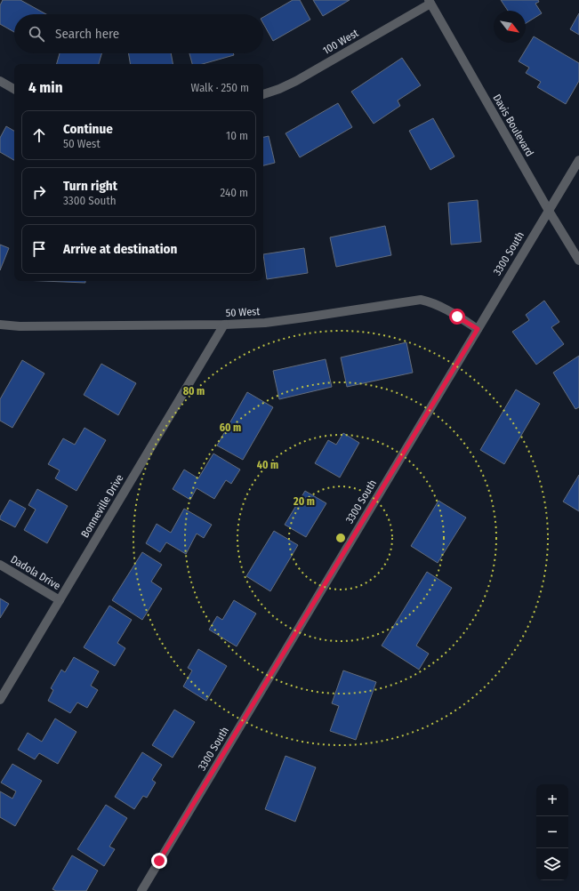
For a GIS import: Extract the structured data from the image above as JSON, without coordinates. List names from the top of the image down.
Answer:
{
  "streets": {
    "street": [
      "100 West",
      "Davis Boulevard",
      "3300 South",
      "50 West",
      "Bonneville Drive",
      "Dadola Drive"
    ]
  },
  "crossings": [
    ["100 West", "Davis Boulevard"],
    ["Davis Boulevard", "3300 South"],
    ["3300 South", "50 West"],
    ["50 West", "Bonneville Drive"],
    ["Bonneville Drive", "Dadola Drive"]
  ],
  "north": "bottom right",
  "page": {
    "search": "Search here",
    "heading": ["4 min", "Walk · 250 m"],
    "list": [
      ["Continue", "50 West", "10 m"],
      ["Turn right", "3300 South", "240 m"],
      "Arrive at destination"
    ],
    "map_buttons": ["+", "−"]
  },
  "rings": [
    "80 m",
    "60 m",
    "40 m",
    "20 m"
  ]
}
